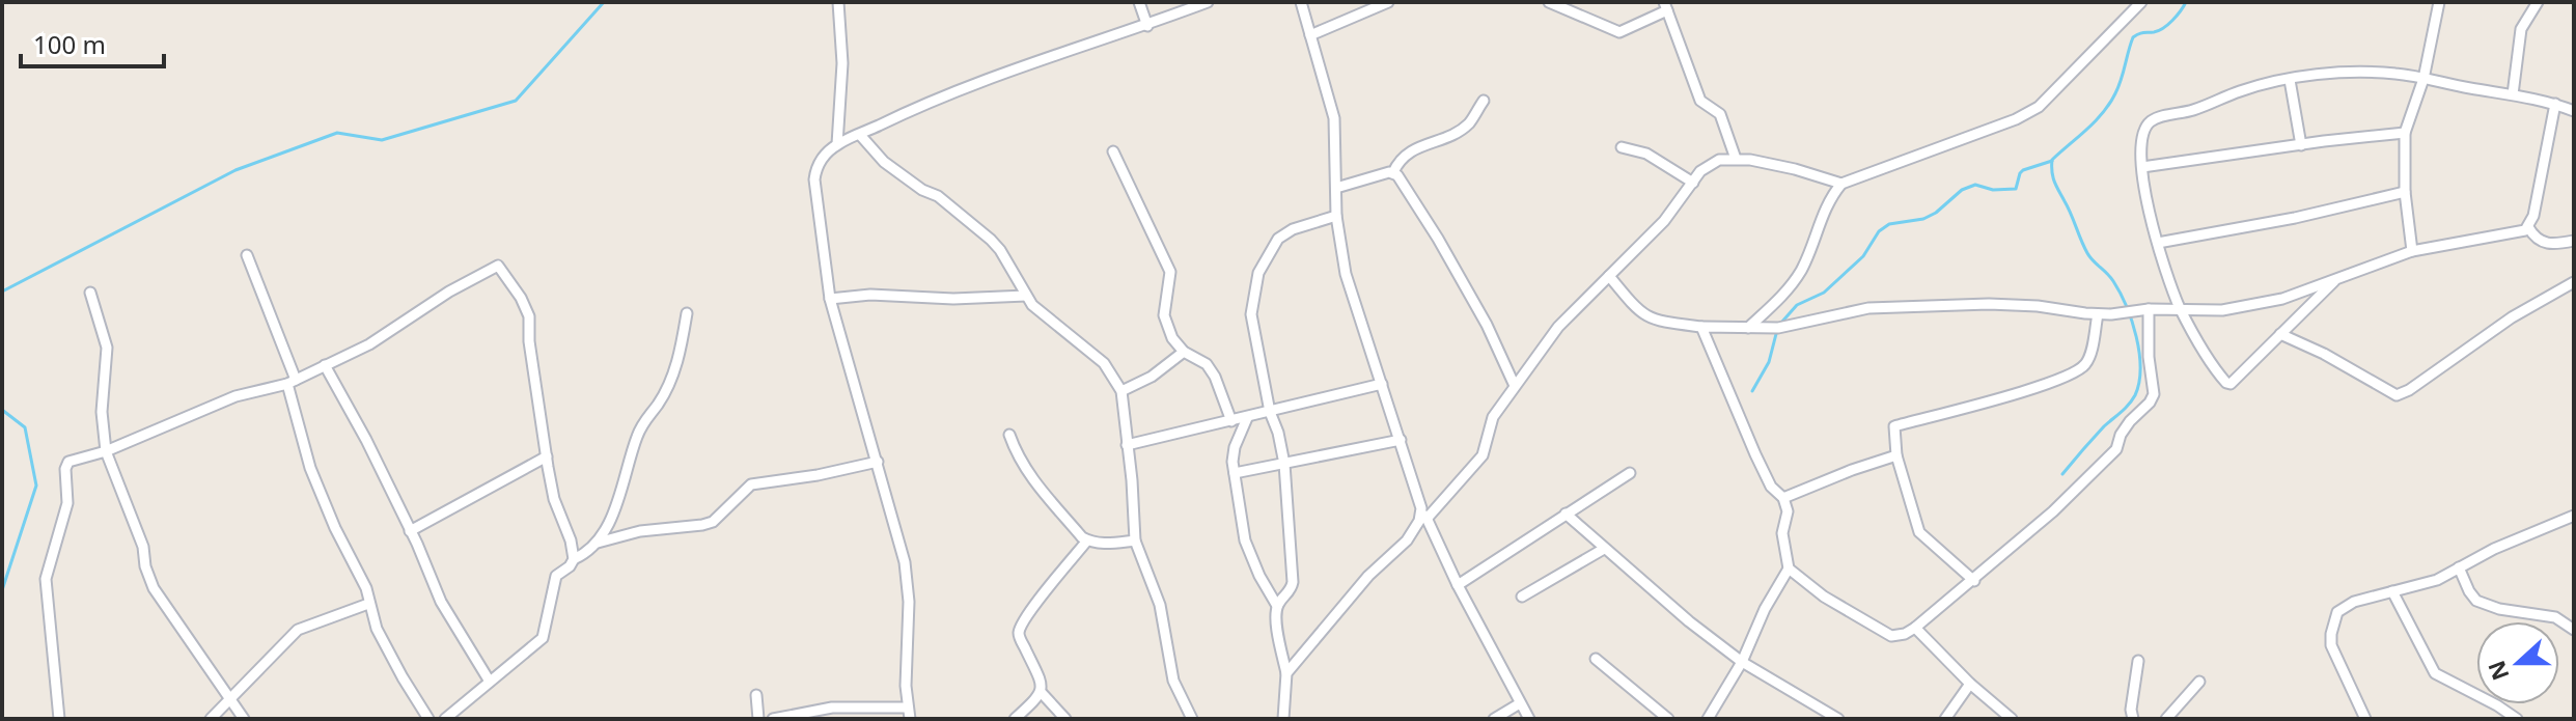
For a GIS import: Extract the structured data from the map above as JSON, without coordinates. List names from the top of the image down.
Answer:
{
  "scale_bar": "100 m",
  "north": "left"
}
